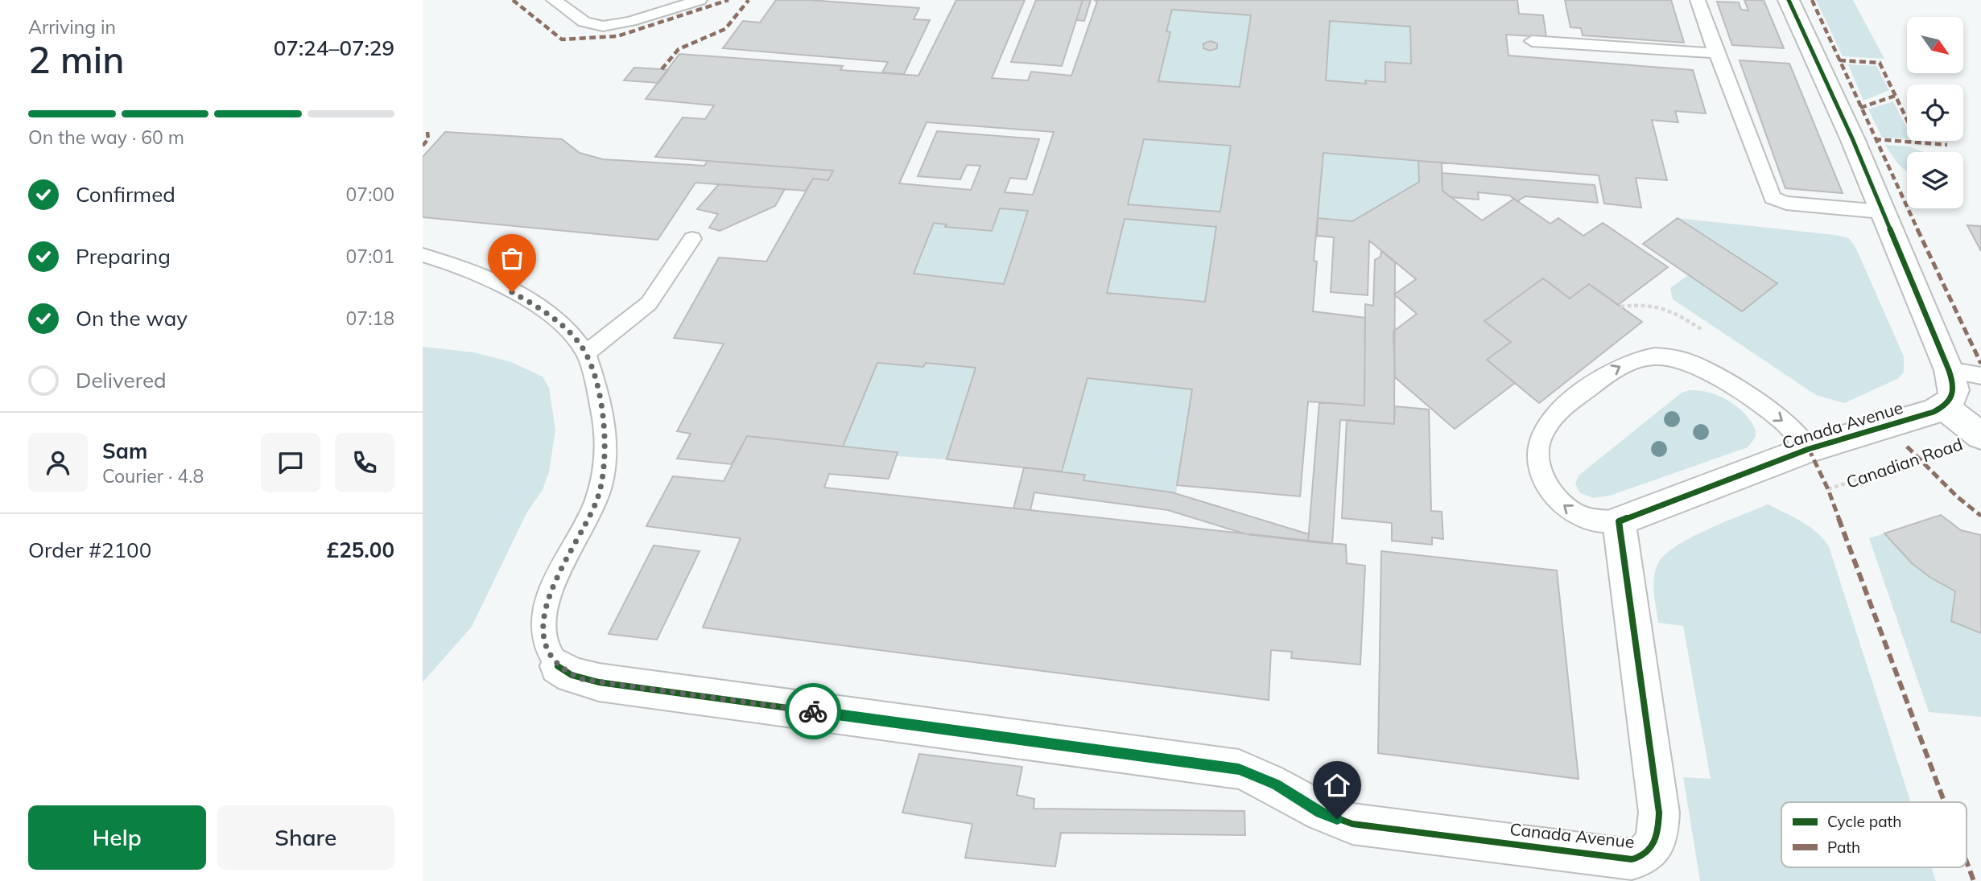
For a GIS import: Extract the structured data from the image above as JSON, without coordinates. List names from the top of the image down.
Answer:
{
  "streets": {
    "street": ["Canada Avenue"],
    "path": ["Canadian Road"]
  },
  "legend": ["Cycle path", "Path"],
  "north": "bottom right",
  "page": {
    "heading": ["2 min", "Arriving in", "07:24–07:29"],
    "panel": [
      "Sam",
      "Courier · 4.8",
      "Order #2100",
      "£25.00"
    ],
    "bar": "On the way · 60 m",
    "list": [
      ["Confirmed", "07:00"],
      ["Preparing", "07:01"],
      ["On the way", "07:18"],
      "Delivered"
    ],
    "buttons": ["Help", "Share"]
  }
}
